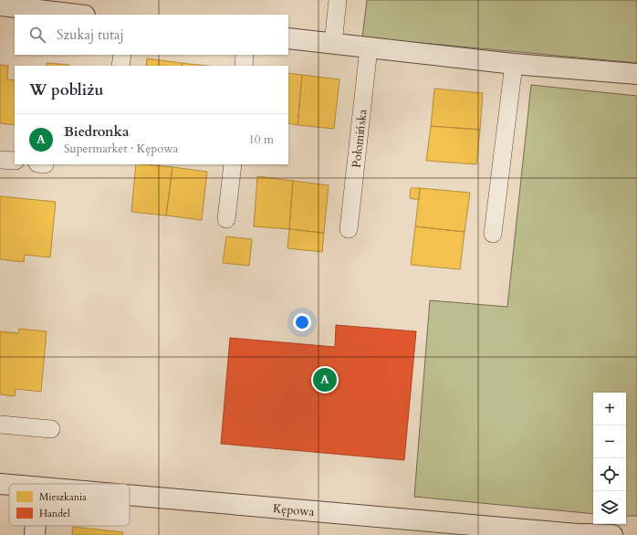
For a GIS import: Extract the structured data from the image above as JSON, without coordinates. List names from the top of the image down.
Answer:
{
  "streets": {
    "street": ["Kępowa"],
    "lane": ["Połomińska"]
  },
  "legend": ["Mieszkania", "Handel"],
  "page": {
    "search": "Szukaj tutaj",
    "heading": "W pobliżu",
    "list": [
      {
        "mark": "A",
        "name": "Biedronka",
        "note": "Supermarket · Kępowa",
        "value": "10 m"
      }
    ],
    "pins": "A",
    "map_buttons": ["+", "−"]
  }
}
